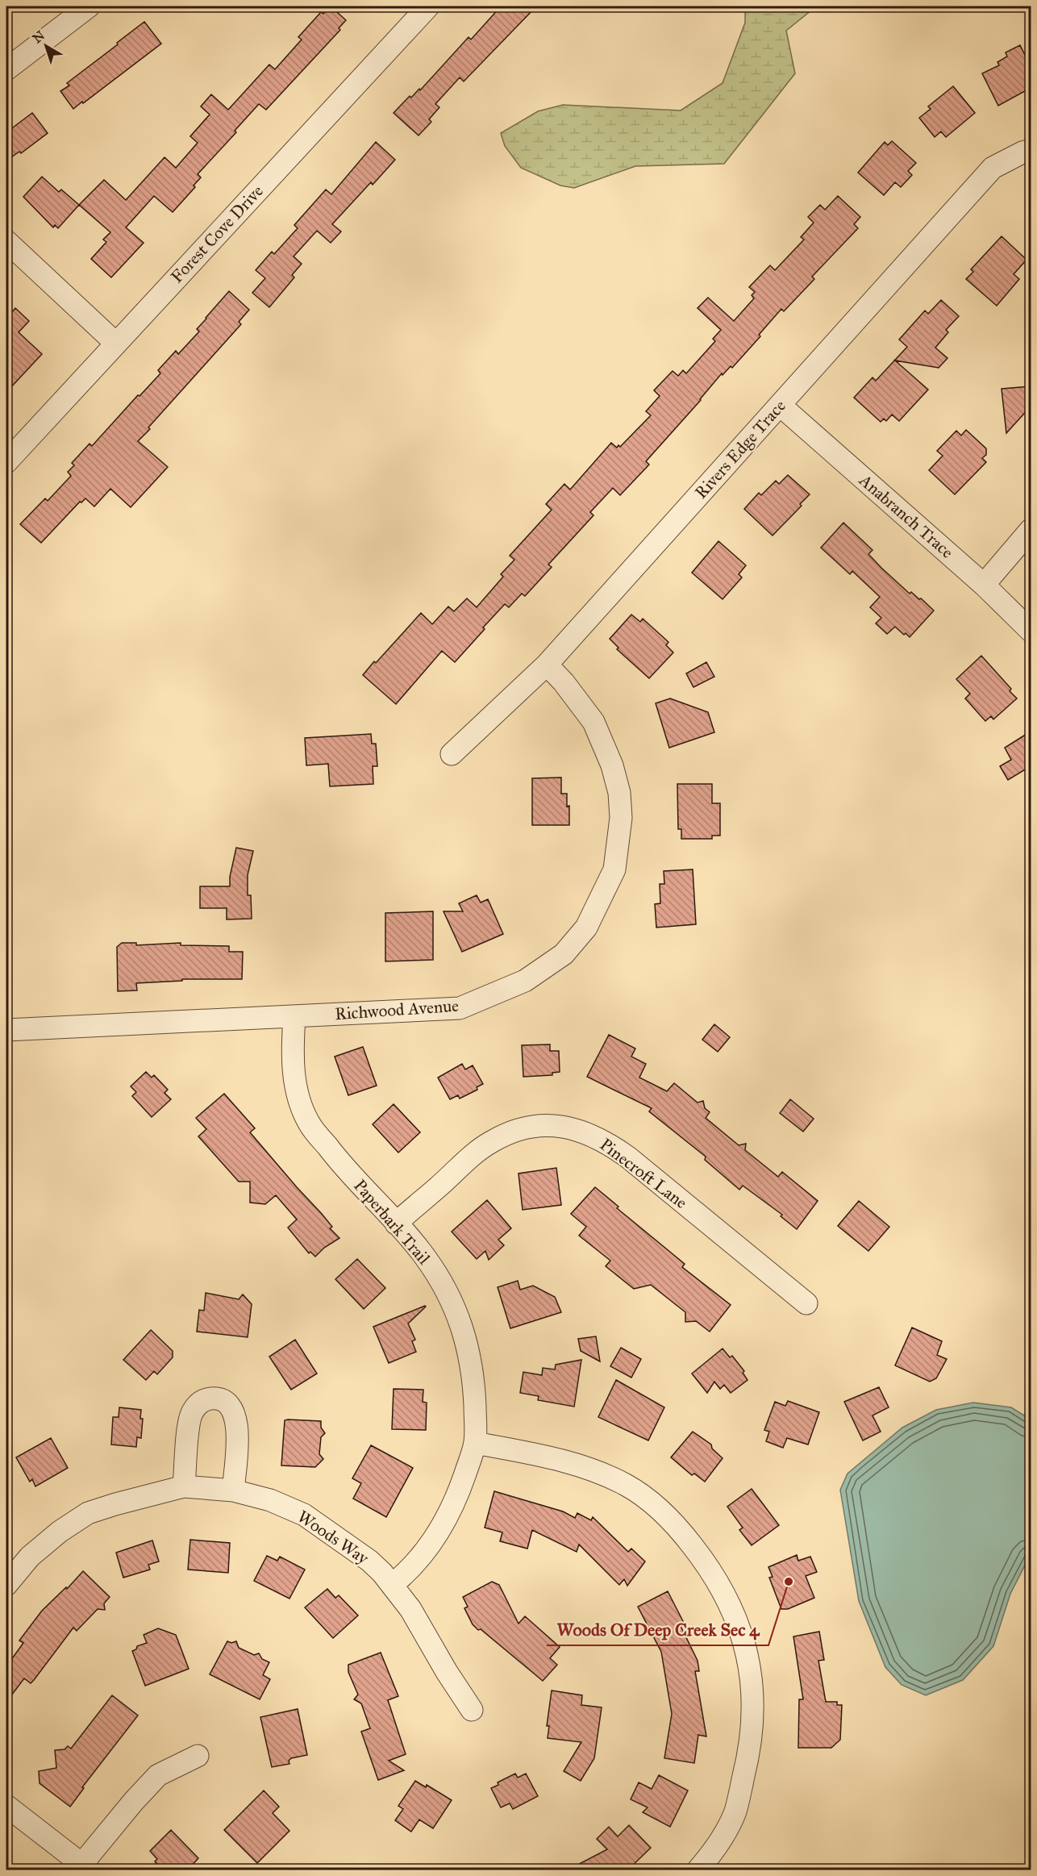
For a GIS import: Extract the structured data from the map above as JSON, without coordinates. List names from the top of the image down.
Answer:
{
  "streets": {
    "street": [
      "Forest Cove Drive",
      "Rivers Edge Trace",
      "Anabranch Trace",
      "Richwood Avenue",
      "Pinecroft Lane",
      "Paperbark Trail",
      "Woods Way"
    ]
  },
  "crossings": [
    ["Rivers Edge Trace", "Anabranch Trace"],
    ["Rivers Edge Trace", "Richwood Avenue"],
    ["Richwood Avenue", "Paperbark Trail"],
    ["Pinecroft Lane", "Paperbark Trail"],
    ["Paperbark Trail", "Woods Way"]
  ],
  "places": ["Woods Of Deep Creek Sec 4"],
  "north": "top left"
}
